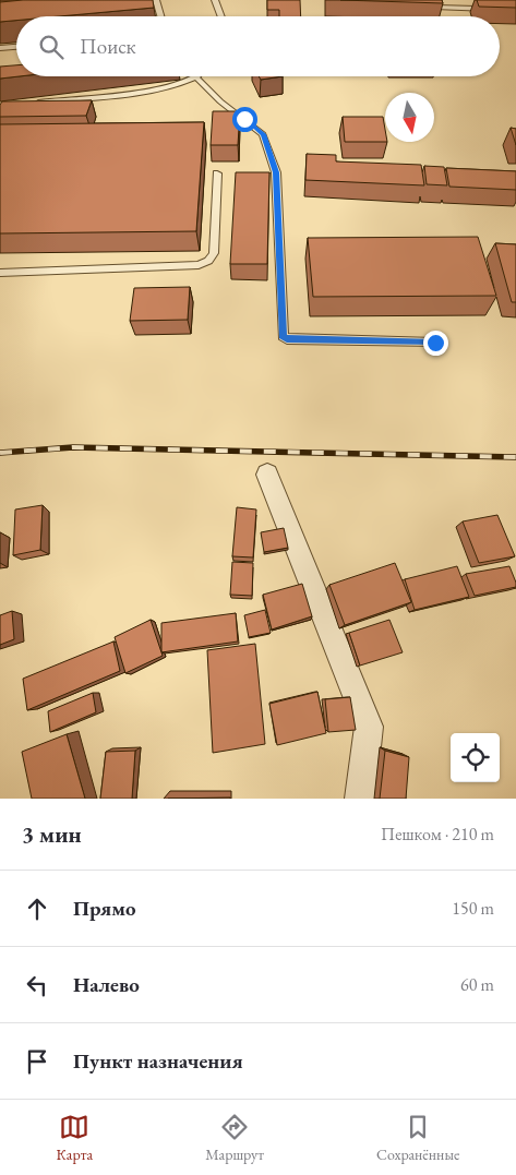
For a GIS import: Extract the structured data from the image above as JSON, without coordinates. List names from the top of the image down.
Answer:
{
  "north": "bottom",
  "page": {
    "search": "Поиск",
    "heading": ["3 мин", "Пешком · 210 m"],
    "list": [
      ["Прямо", "150 m"],
      ["Налево", "60 m"],
      "Пункт назначения"
    ],
    "nav": ["Карта", "Маршрут", "Сохранённые"]
  }
}
